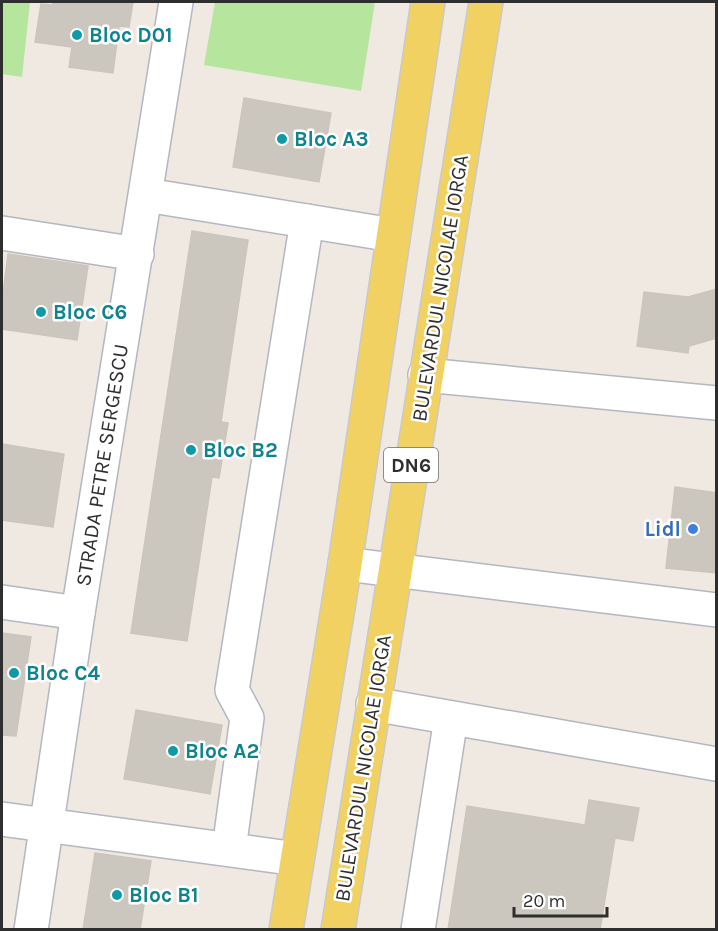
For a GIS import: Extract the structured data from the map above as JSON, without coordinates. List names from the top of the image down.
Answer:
{
  "streets": {
    "main road": ["BULEVARDUL NICOLAE IORGA", "DN6"],
    "street": ["STRADA PETRE SERGESCU"]
  },
  "places": [
    "Bloc D01",
    "Bloc A3",
    "Bloc C6",
    "Bloc B2",
    "Lidl",
    "Bloc C4",
    "Bloc A2",
    "Bloc B1"
  ],
  "scale_bar": "20 m"
}
